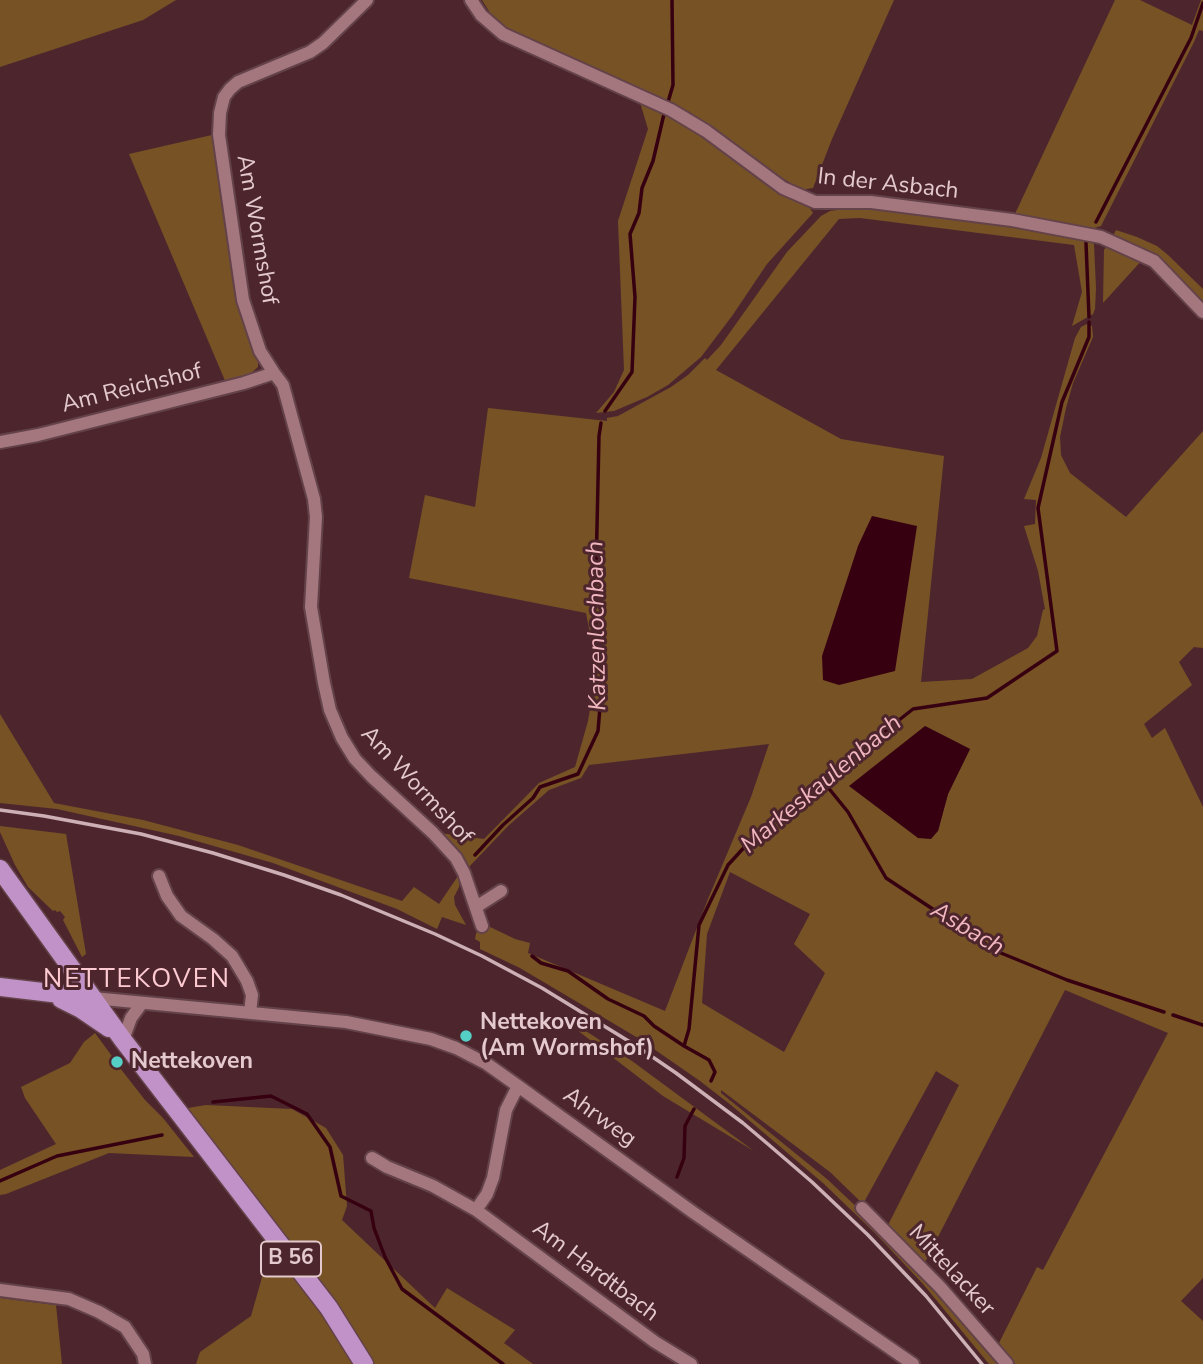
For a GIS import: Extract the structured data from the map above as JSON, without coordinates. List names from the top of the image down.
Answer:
{
  "streets": {
    "main road": ["B 56"],
    "street": [
      "In der Asbach",
      "Am Wormshof",
      "Am Reichshof",
      "Ahrweg",
      "Mittelacker",
      "Am Hardtbach"
    ]
  },
  "crossings": [
    ["Am Wormshof", "Am Reichshof"],
    ["Ahrweg", "B 56"]
  ],
  "districts": ["NETTEKOVEN"],
  "water": ["Katzenlochbach", "Markeskaulenbach", "Asbach"],
  "places": ["Nettekoven (Am Wormshof)", "Nettekoven"]
}
